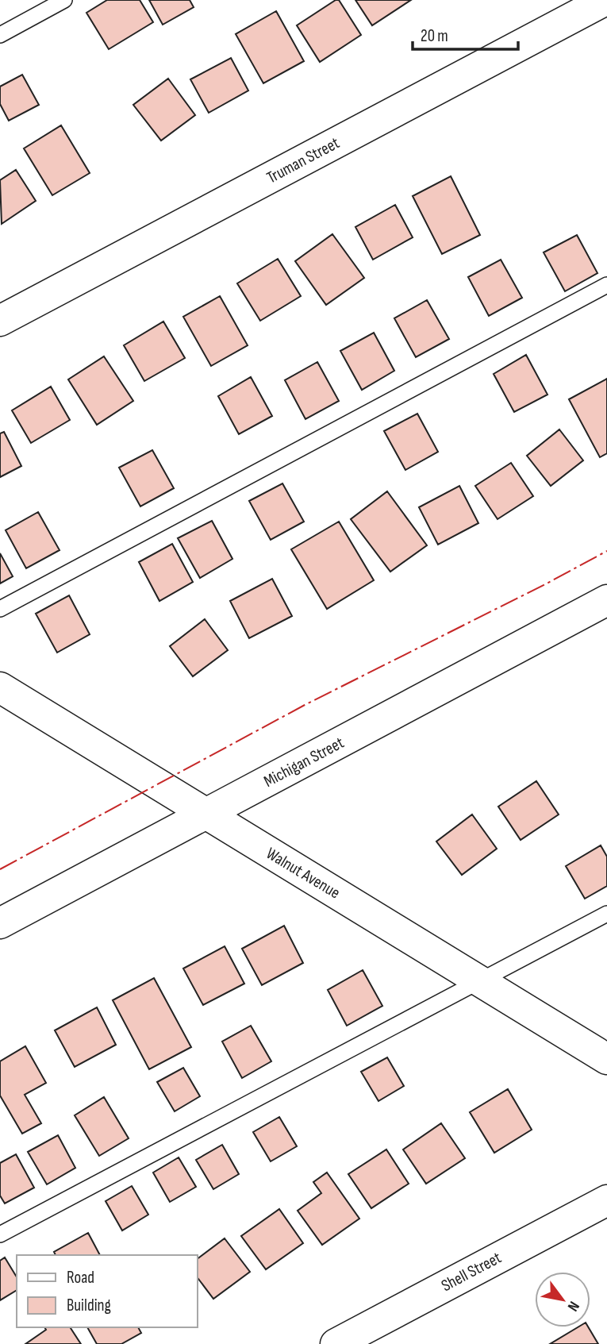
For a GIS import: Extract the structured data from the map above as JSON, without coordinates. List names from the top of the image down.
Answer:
{
  "streets": {
    "street": [
      "Truman Street",
      "Michigan Street",
      "Walnut Avenue",
      "Shell Street"
    ]
  },
  "crossings": [
    ["Michigan Street", "Walnut Avenue"]
  ],
  "legend": ["Road", "Building"],
  "scale_bar": "20 m",
  "north": "bottom right"
}
